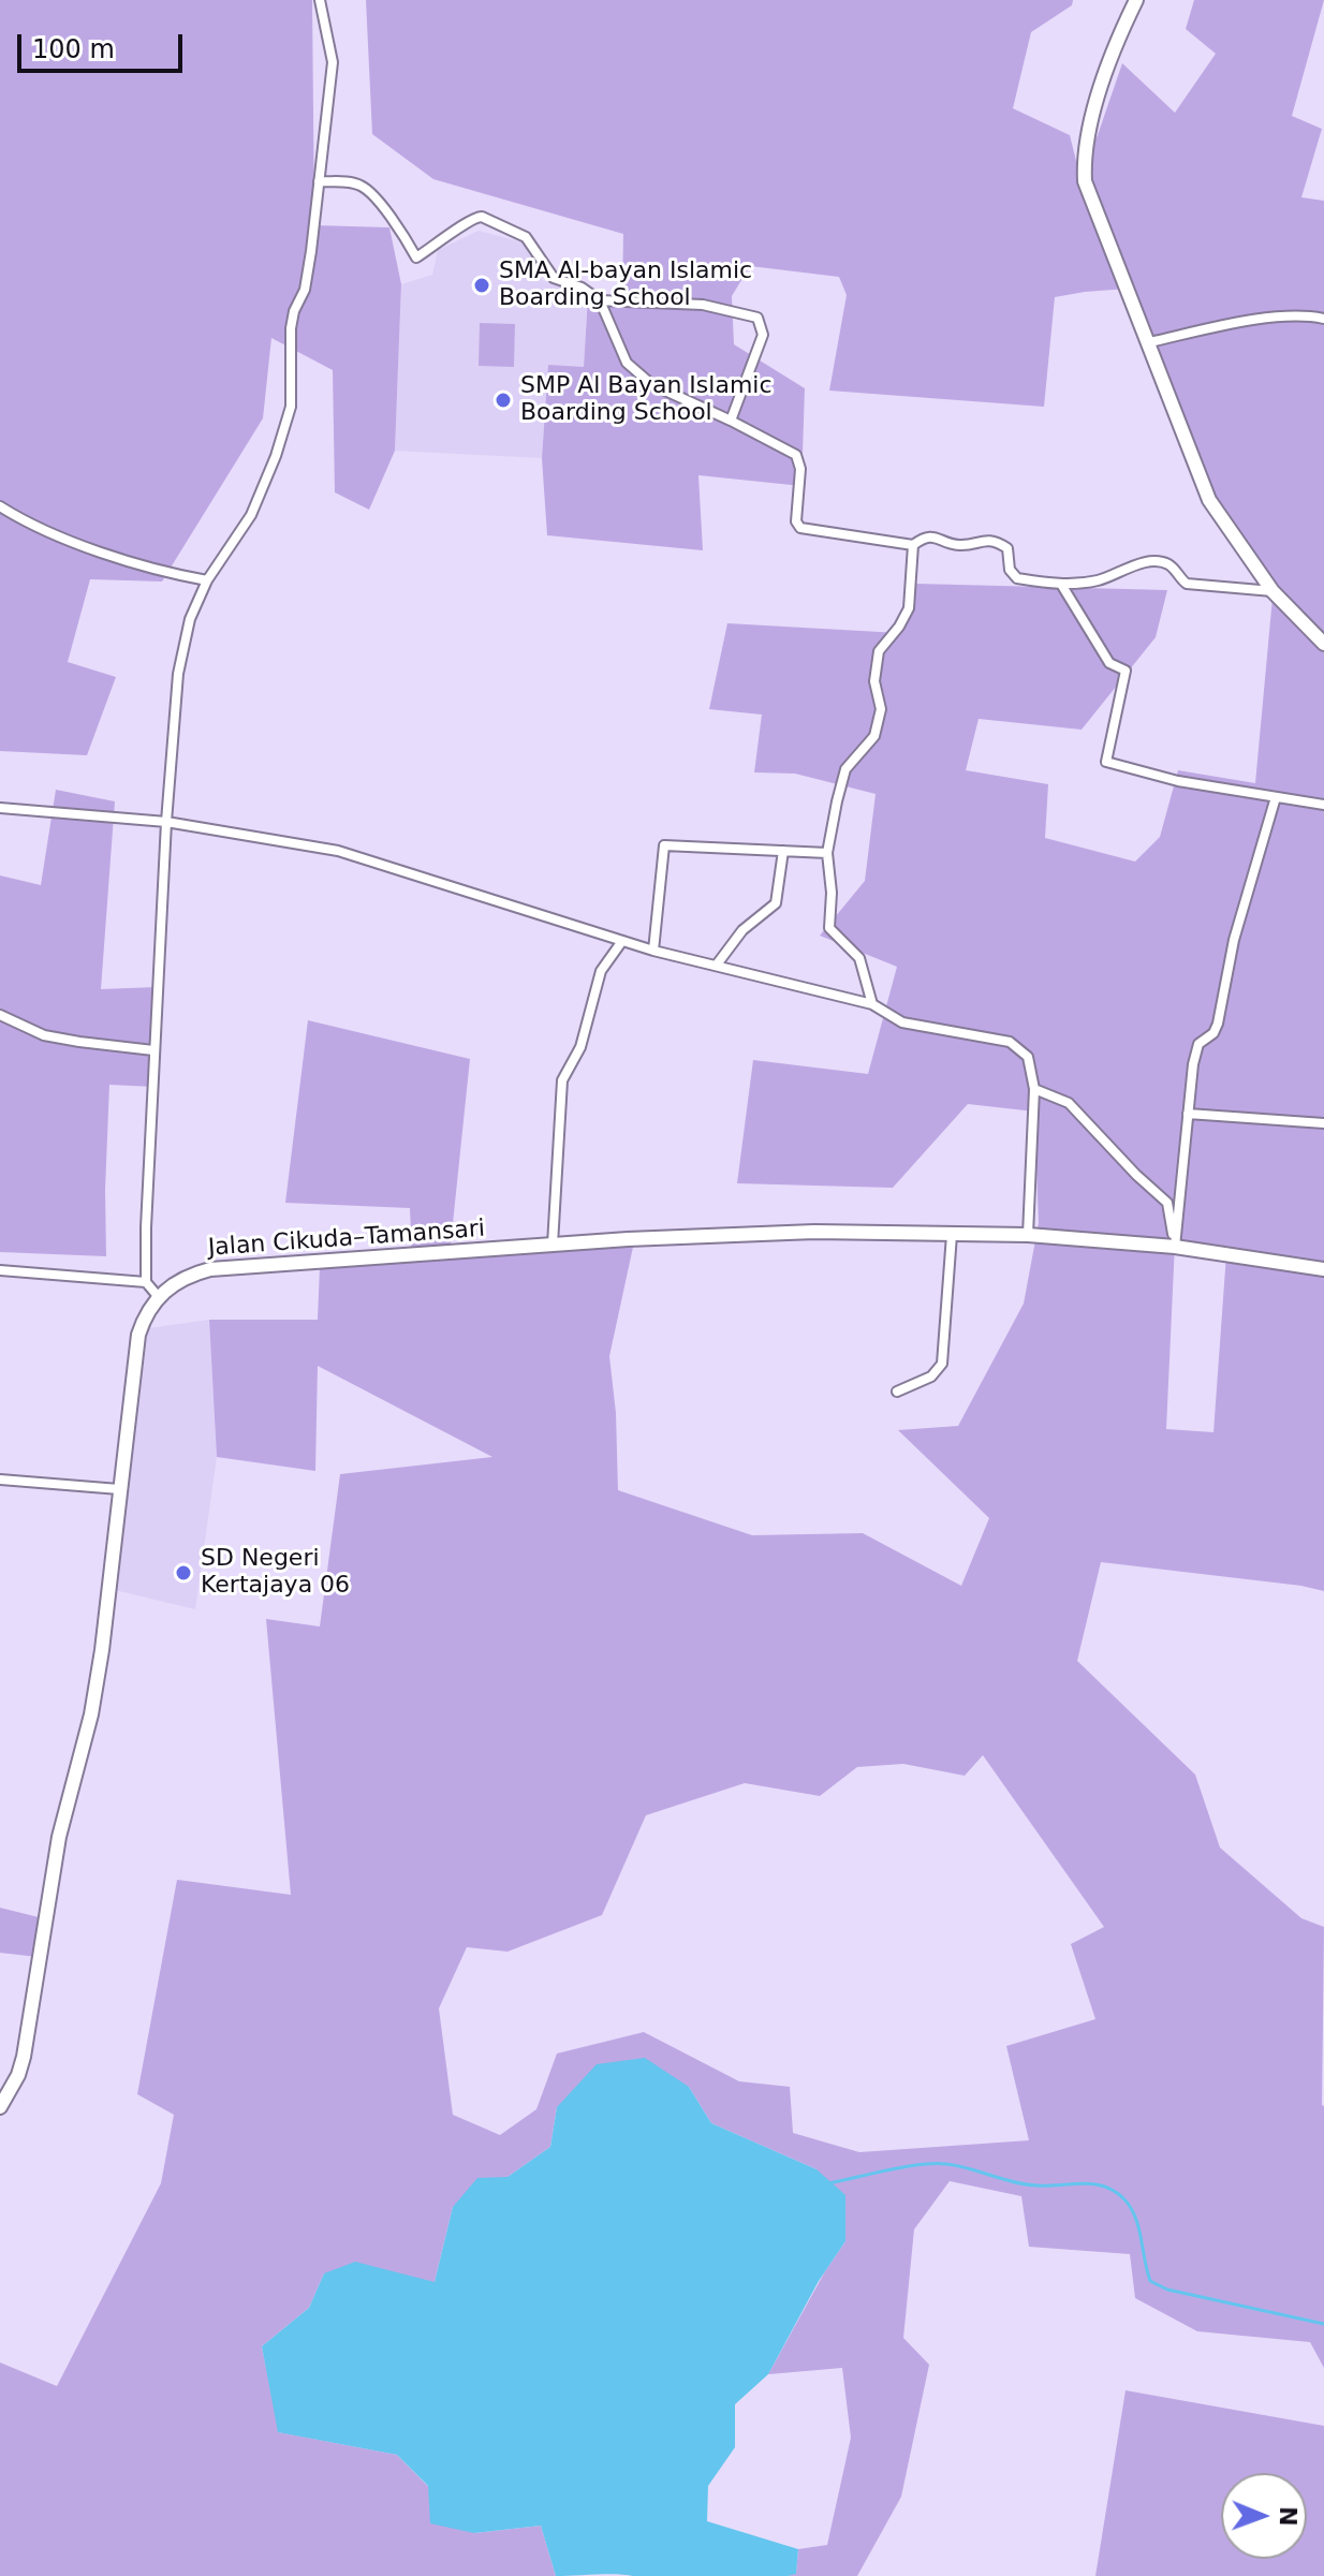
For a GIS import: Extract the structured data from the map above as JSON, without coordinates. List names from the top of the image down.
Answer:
{
  "streets": {
    "street": ["Jalan Cikuda–Tamansari"]
  },
  "places": ["SMA Al-bayan Islamic Boarding School", "SMP Al Bayan Islamic Boarding School", "SD Negeri Kertajaya 06"],
  "scale_bar": "100 m",
  "north": "right"
}
